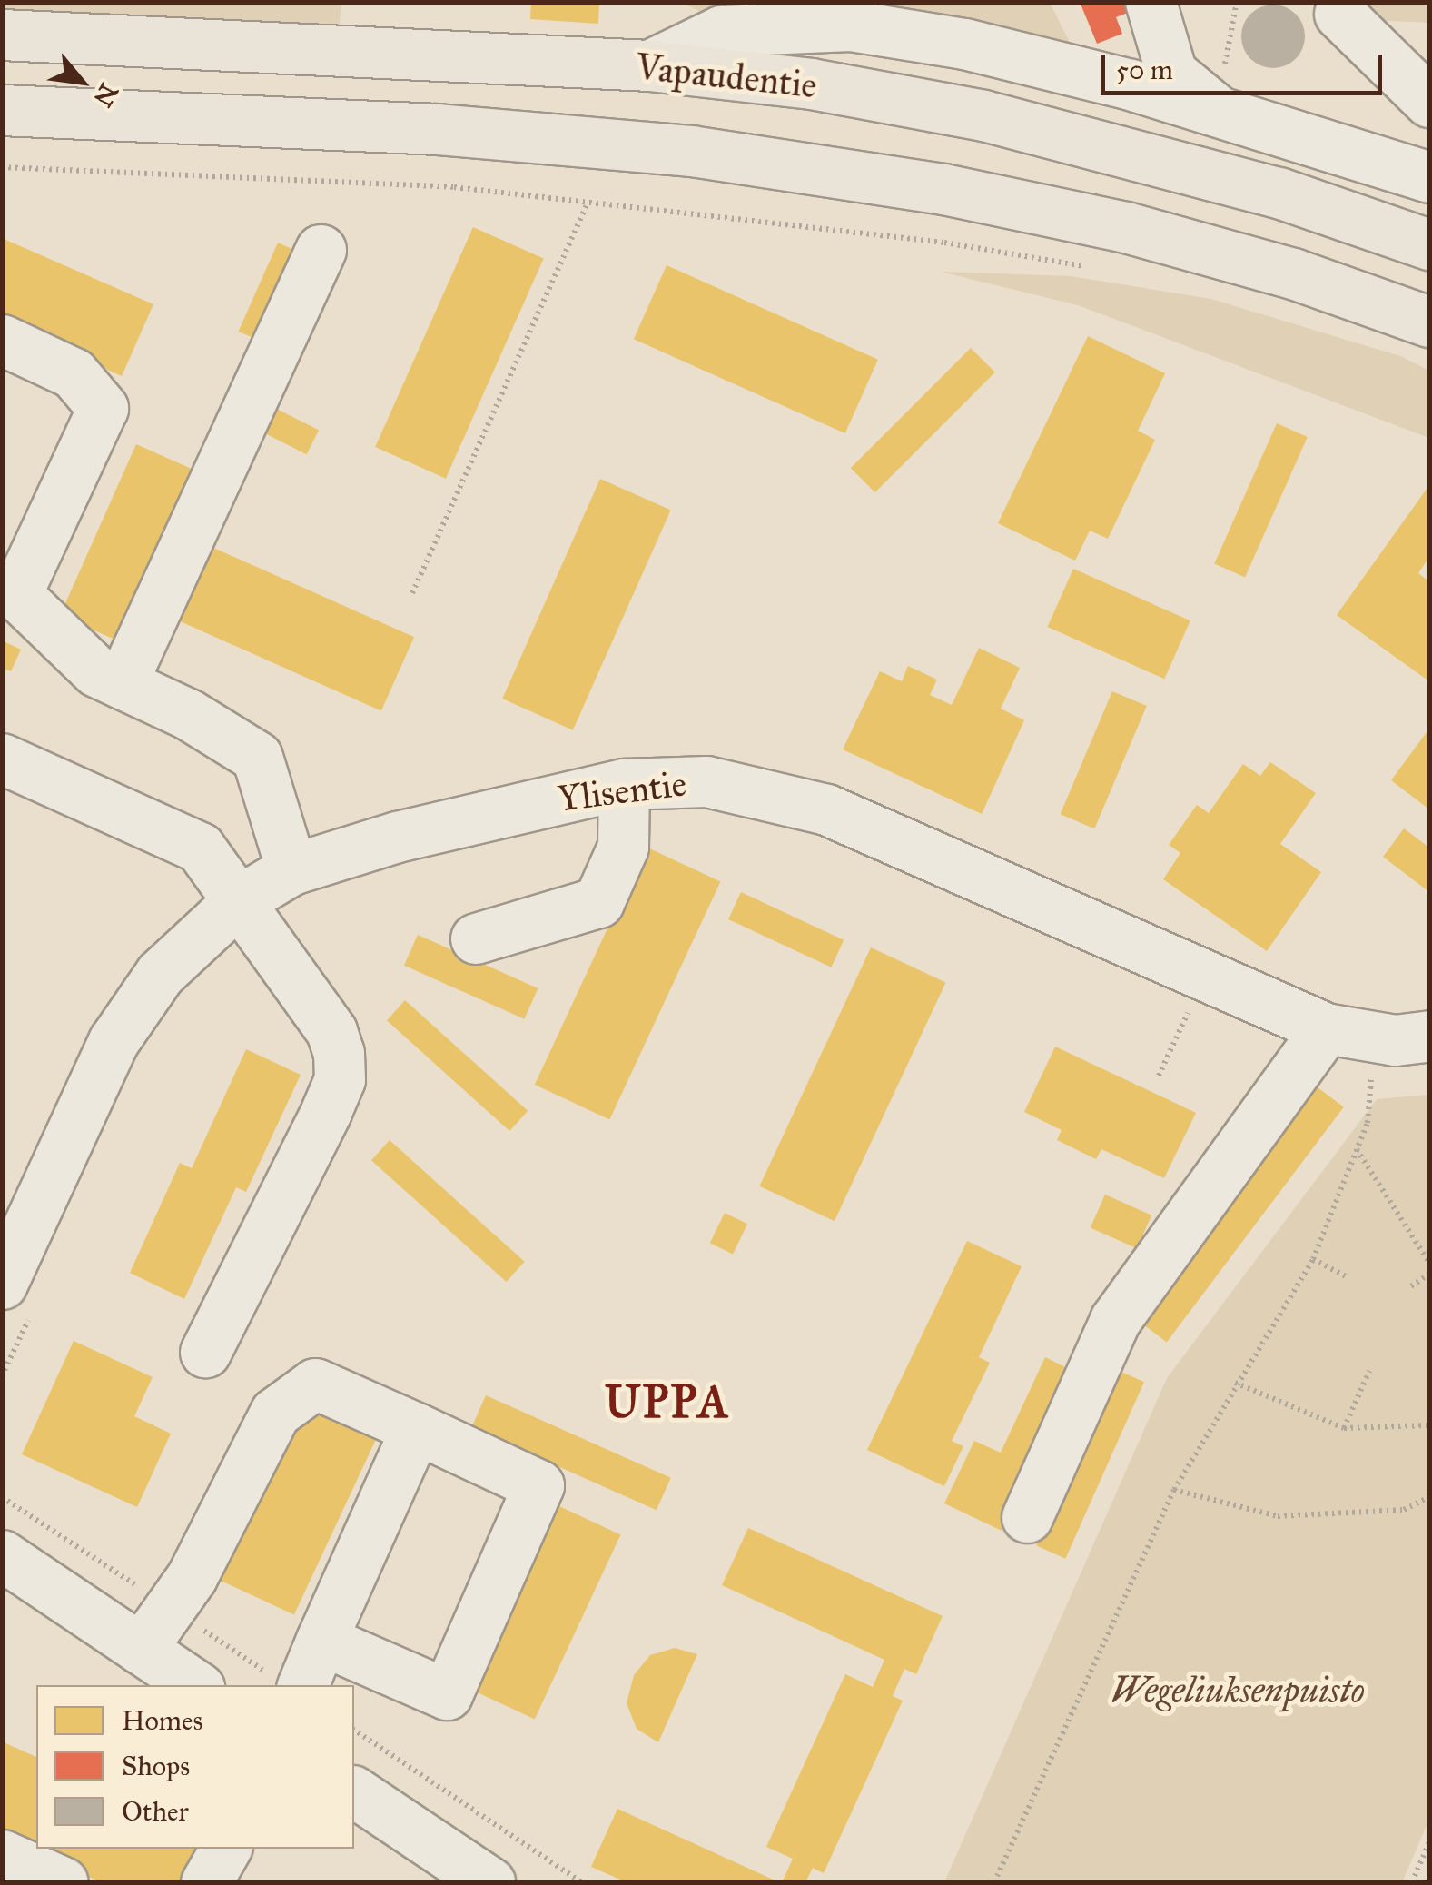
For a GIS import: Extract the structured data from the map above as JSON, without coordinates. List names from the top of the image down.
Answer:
{
  "streets": {
    "main road": ["Vapaudentie"],
    "street": ["Ylisentie"]
  },
  "districts": ["UPPA"],
  "parks": ["Wegeliuksenpuisto"],
  "legend": ["Homes", "Shops", "Other"],
  "scale_bar": "50 m",
  "north": "bottom right"
}
